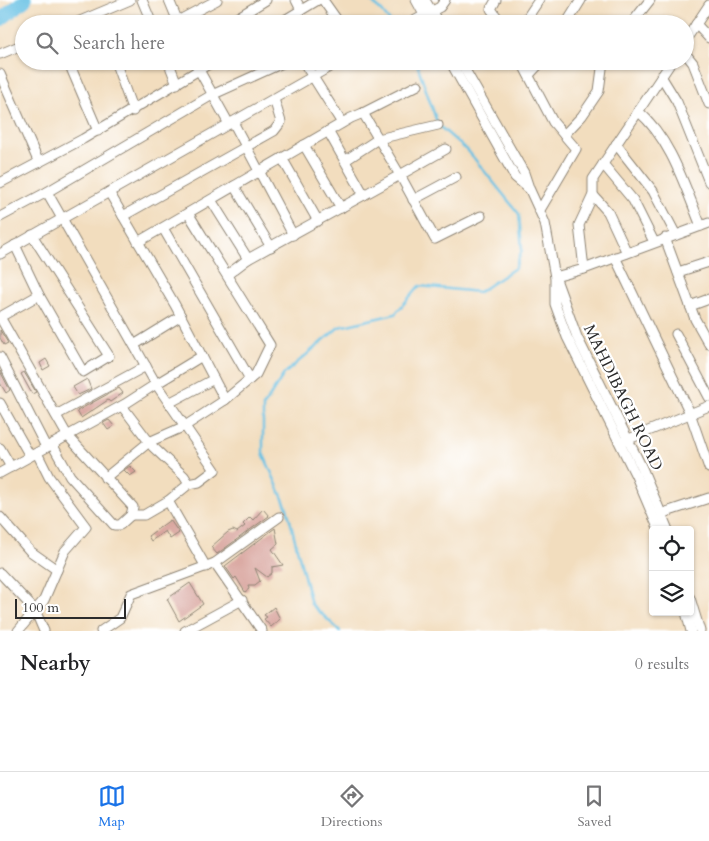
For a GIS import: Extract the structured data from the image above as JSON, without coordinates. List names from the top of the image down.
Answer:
{
  "streets": {
    "street": ["MAHDIBAGH ROAD"]
  },
  "scale_bar": "100 m",
  "page": {
    "search": "Search here",
    "scale": "100 m",
    "heading": ["Nearby", "0 results"],
    "nav": ["Map", "Directions", "Saved"]
  }
}
